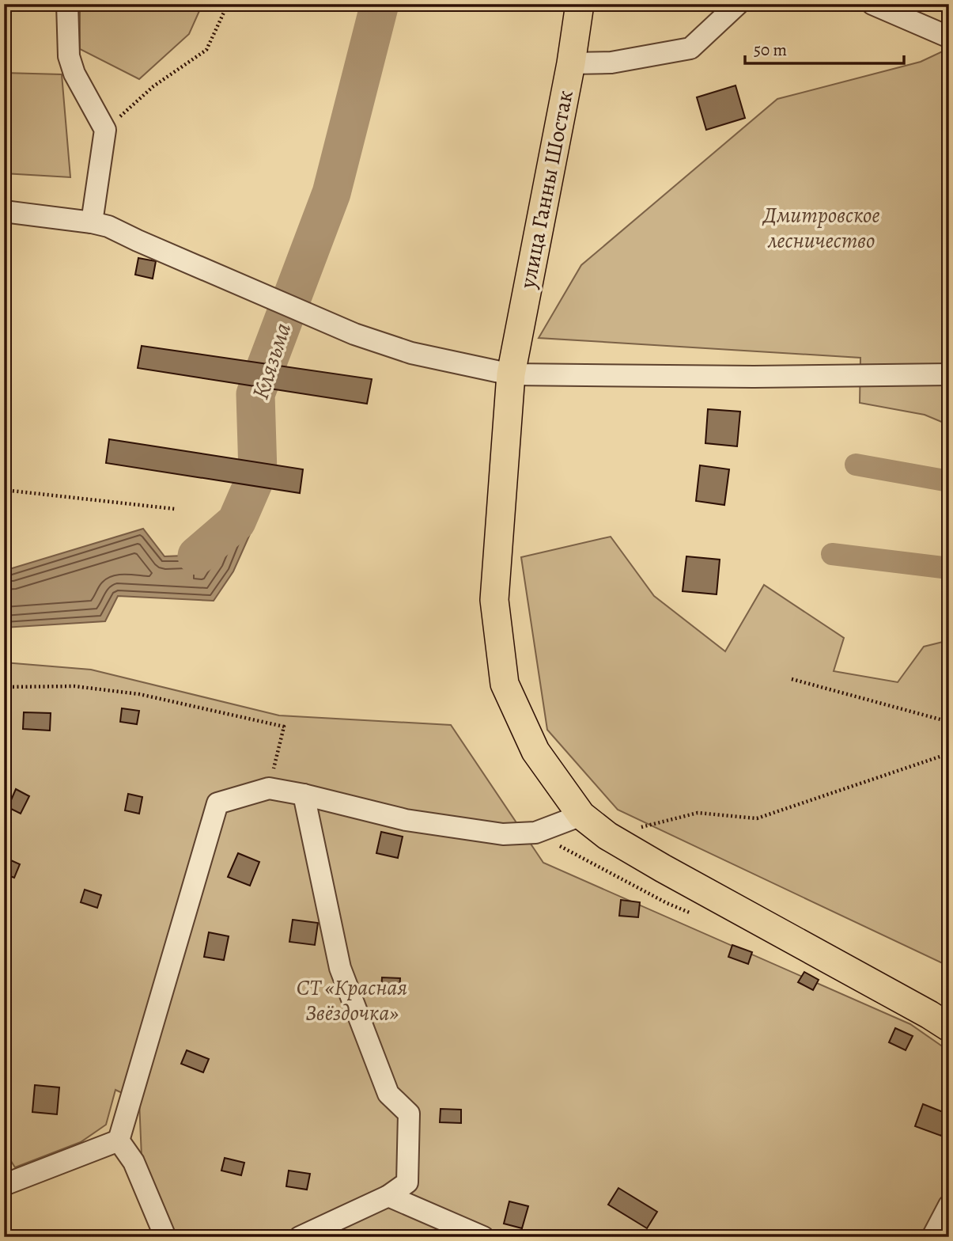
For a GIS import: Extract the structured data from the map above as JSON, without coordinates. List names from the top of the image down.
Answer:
{
  "streets": {
    "main road": ["улица Ганны Шостак"]
  },
  "water": ["Клязьма"],
  "parks": ["Дмитровское лесничество", "СТ «Красная Звёздочка»"],
  "scale_bar": "50 m"
}
